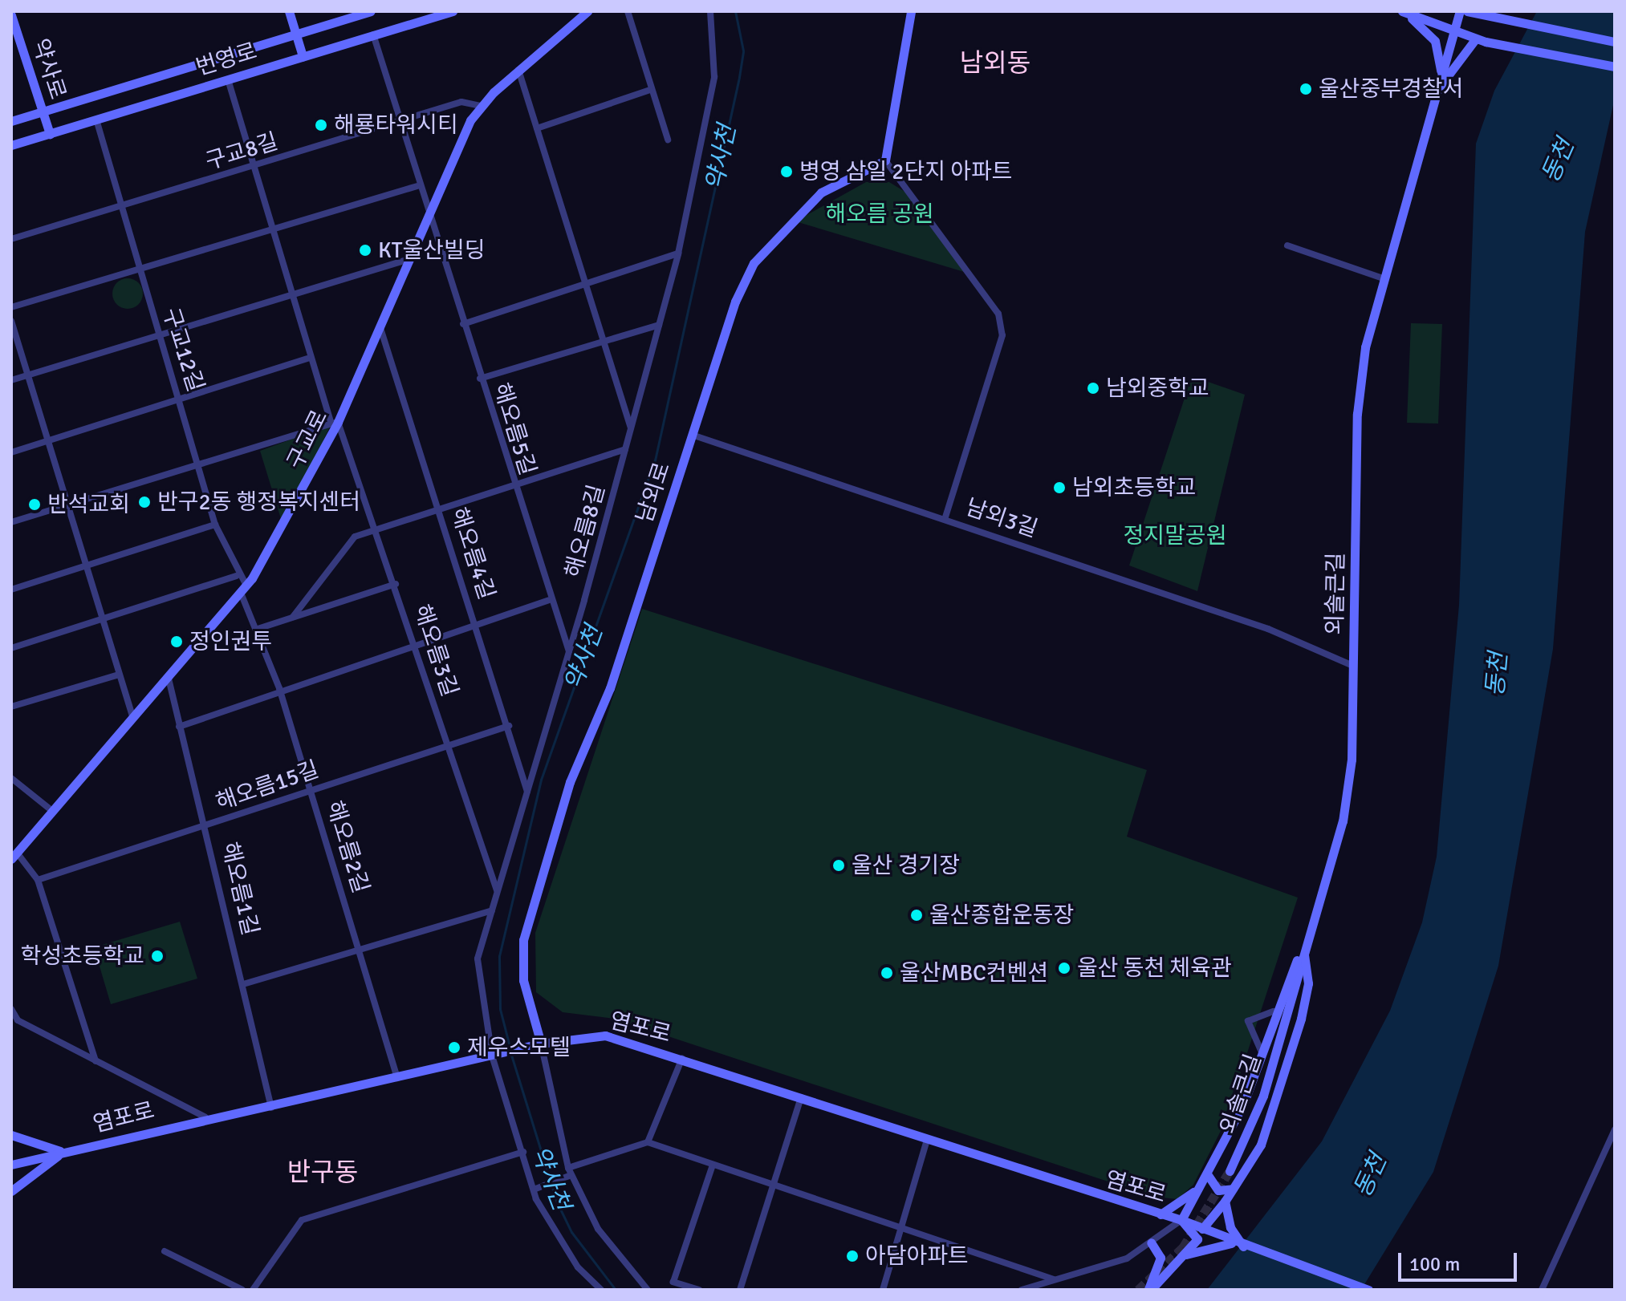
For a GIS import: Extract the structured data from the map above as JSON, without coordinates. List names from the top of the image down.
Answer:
{
  "streets": {
    "main road": [
      "번영로",
      "약사로",
      "구교로",
      "남외로",
      "외솔큰길",
      "염포로"
    ],
    "street": [
      "구교8길",
      "구교12길",
      "해오름5길",
      "남외3길",
      "해오름8길",
      "해오름4길",
      "해오름3길",
      "해오름15길",
      "해오름2길",
      "해오름1길"
    ]
  },
  "crossings": [
    ["번영로", "약사로"],
    ["번영로", "구교12길"],
    ["번영로", "해오름5길"],
    ["번영로", "해오름3길"],
    ["구교8길", "구교12길"],
    ["구교8길", "해오름5길"],
    ["구교8길", "구교로"],
    ["구교8길", "해오름3길"],
    ["구교12길", "구교로"],
    ["구교12길", "해오름2길"],
    ["해오름5길", "구교로"],
    ["해오름5길", "해오름8길"],
    ["구교로", "해오름4길"],
    ["구교로", "해오름3길"],
    ["구교로", "해오름2길"],
    ["구교로", "해오름1길"],
    ["남외로", "남외3길"],
    ["남외로", "염포로"],
    ["남외3길", "외솔큰길"],
    ["해오름8길", "해오름4길"],
    ["해오름8길", "해오름3길"],
    ["해오름8길", "염포로"],
    ["해오름4길", "해오름15길"],
    ["해오름3길", "해오름15길"],
    ["해오름15길", "해오름2길"],
    ["해오름15길", "해오름1길"],
    ["해오름2길", "염포로"],
    ["해오름1길", "염포로"]
  ],
  "districts": ["남외동", "반구동"],
  "water": ["약사천", "동천"],
  "parks": ["해오름 공원", "정지말공원"],
  "places": [
    "울산중부경찰서",
    "해룡타워시티",
    "병영 삼일 2단지 아파트",
    "KT울산빌딩",
    "남외중학교",
    "남외초등학교",
    "반구2동 행정복지센터",
    "반석교회",
    "정인권투",
    "울산 경기장",
    "울산종합운동장",
    "학성초등학교",
    "울산 동천 체육관",
    "울산MBC컨벤션",
    "제우스모텔",
    "아담아파트"
  ],
  "scale_bar": "100 m"
}
